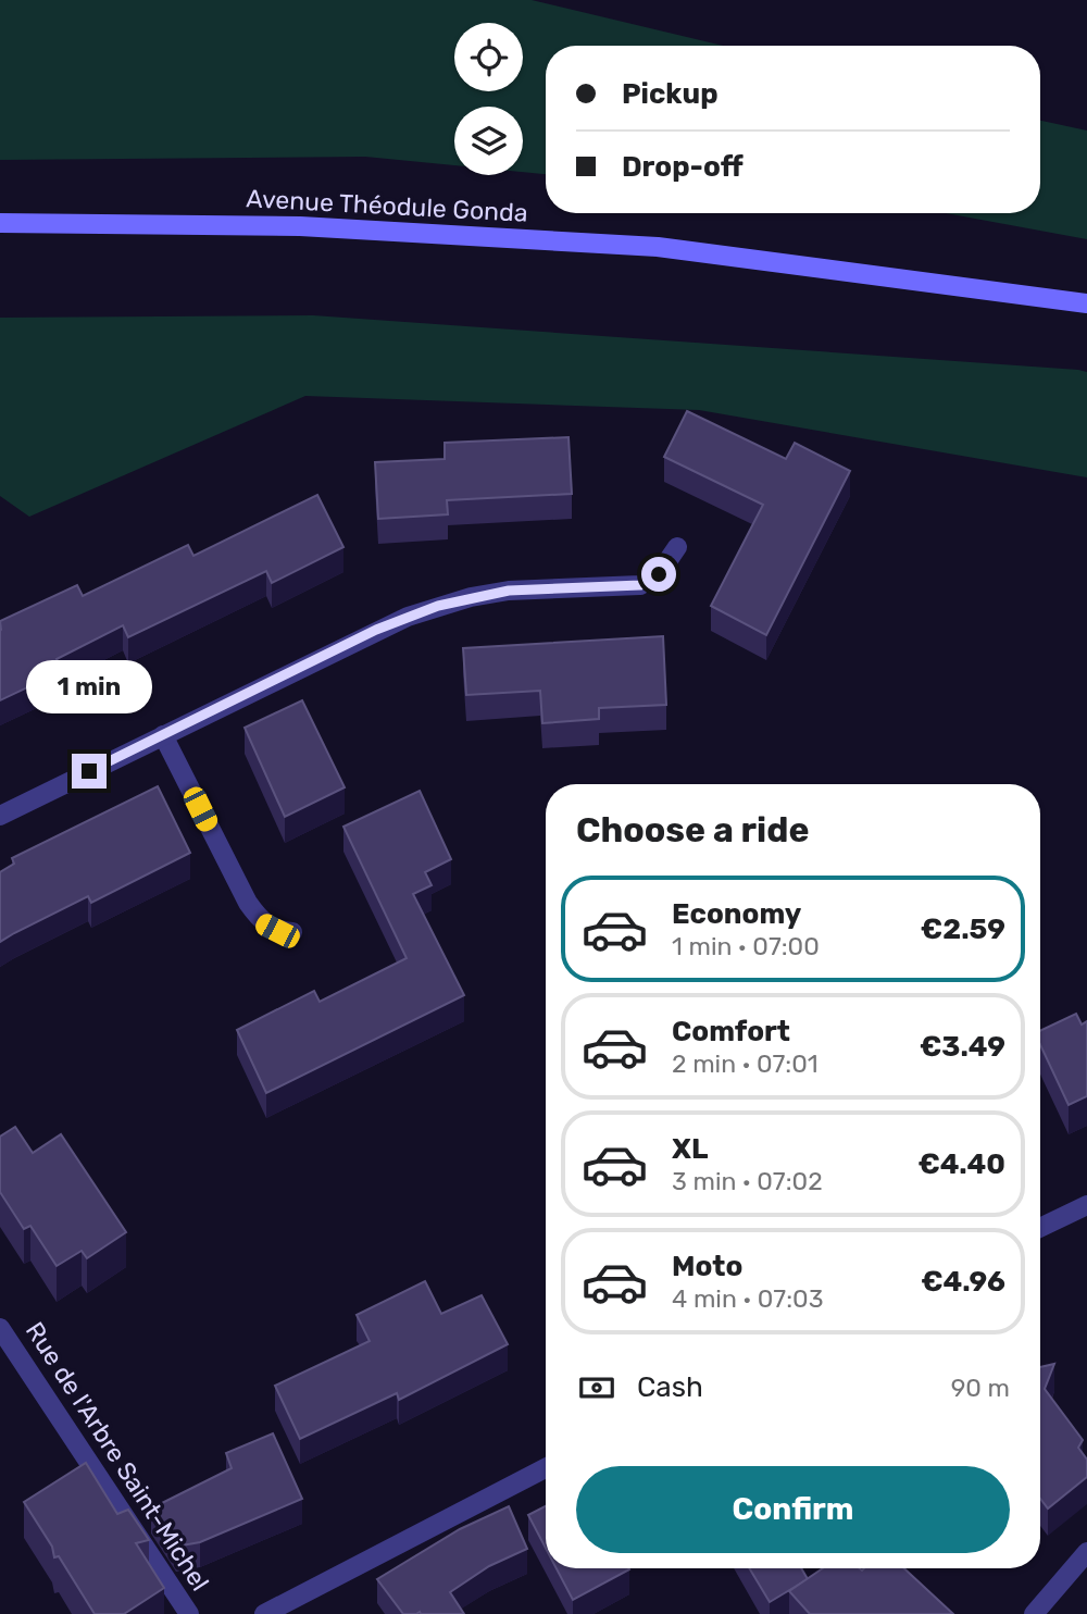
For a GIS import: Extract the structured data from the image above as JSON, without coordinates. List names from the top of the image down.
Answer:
{
  "streets": {
    "main road": ["Avenue Théodule Gonda"],
    "street": ["Rue de l'Arbre Saint-Michel"]
  },
  "page": {
    "banner": ["Pickup", "Drop-off"],
    "bubble": "1 min",
    "heading": "Choose a ride",
    "list": [
      {
        "name": "Economy",
        "note": "1 min · 07:00",
        "value": "€2.59"
      },
      {
        "name": "Comfort",
        "note": "2 min · 07:01",
        "value": "€3.49"
      },
      {
        "name": "XL",
        "note": "3 min · 07:02",
        "value": "€4.40"
      },
      {
        "name": "Moto",
        "note": "4 min · 07:03",
        "value": "€4.96"
      }
    ],
    "pay": ["Cash", "90 m"],
    "buttons": "Confirm"
  }
}
